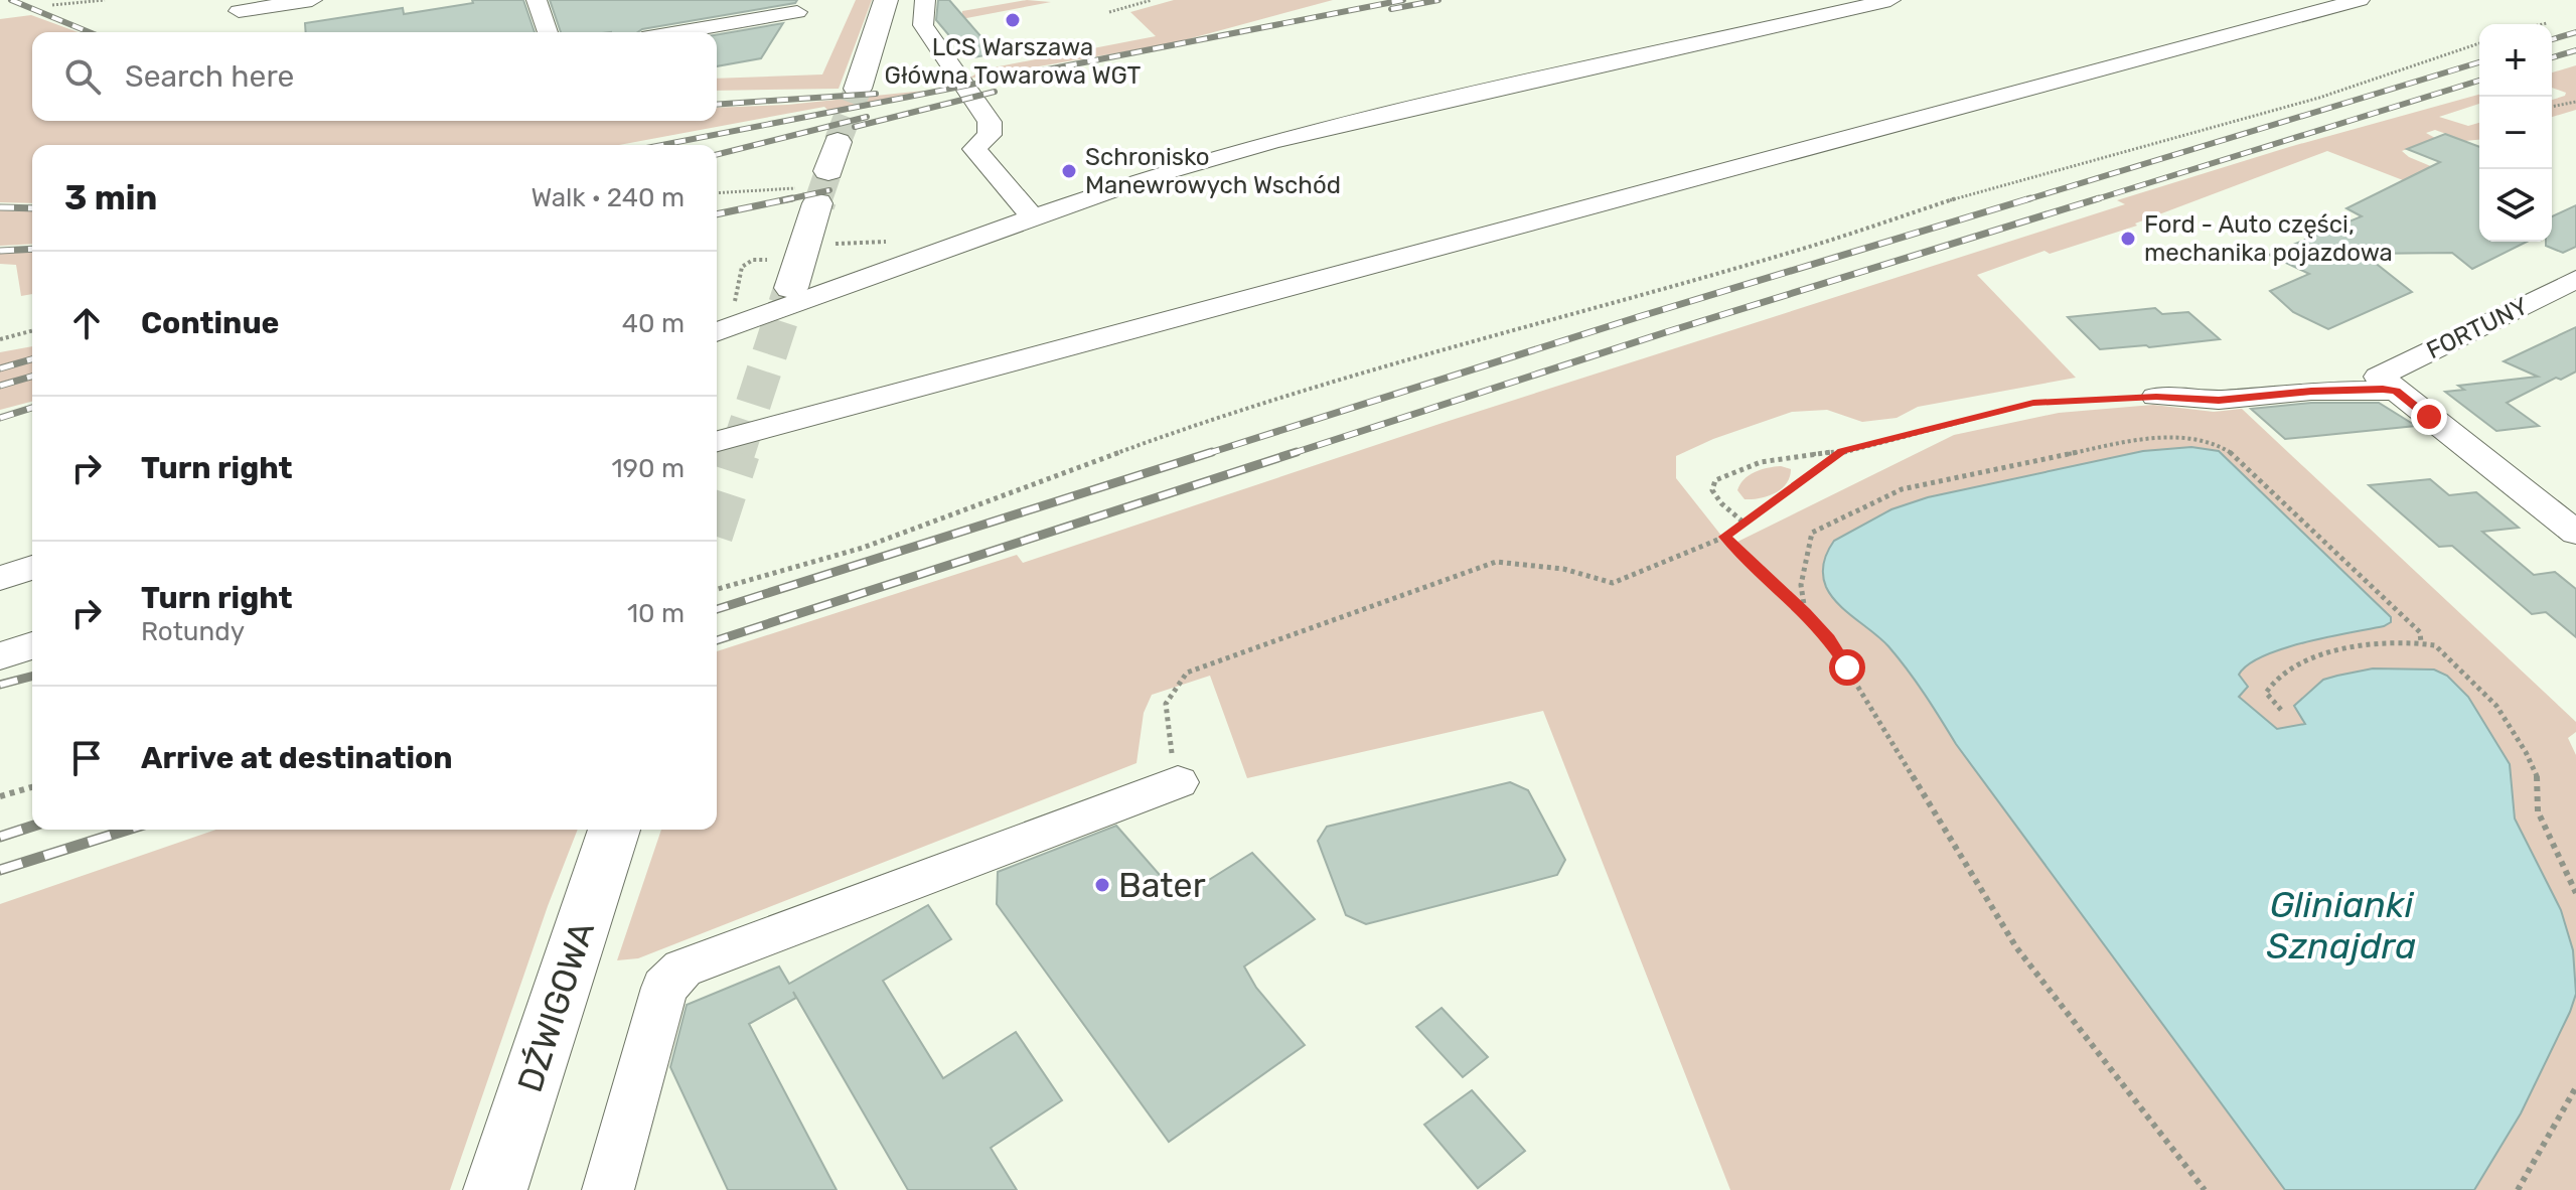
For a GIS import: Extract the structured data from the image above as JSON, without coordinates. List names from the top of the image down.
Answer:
{
  "streets": {
    "main road": ["DŹWIGOWA"],
    "street": ["FORTUNY"]
  },
  "water": ["Glinianki Sznajdra"],
  "places": [
    "LCS Warszawa Główna Towarowa WGT",
    "Schronisko Manewrowych Wschód",
    "Ford - Auto części, mechanika pojazdowa",
    "Bater"
  ],
  "page": {
    "map_buttons": ["+", "−"],
    "search": "Search here",
    "heading": ["3 min", "Walk · 240 m"],
    "list": [
      ["Continue", "40 m"],
      ["Turn right", "190 m"],
      ["Turn right", "Rotundy", "10 m"],
      "Arrive at destination"
    ]
  }
}
